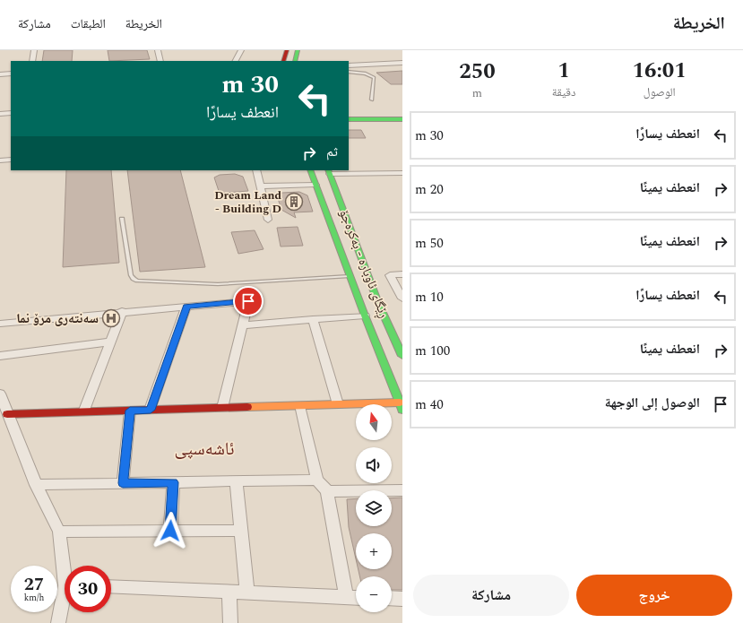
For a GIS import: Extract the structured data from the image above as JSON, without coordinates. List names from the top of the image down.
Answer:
{
  "streets": {
    "main road": ["ڕێگای ئاوبارە - بەکرەجۆ"]
  },
  "districts": ["ئاشەسپی"],
  "places": {
    "building": ["Dream Land - Building D"],
    "hospital": ["سەنتەرى مرۆ نما"]
  },
  "north": "top",
  "page": {
    "header": "الخريطة",
    "nav": ["الخريطة", "الطبقات", "مشاركة"],
    "eta": [
      "16:01",
      "الوصول",
      "1",
      "دقيقة",
      "250",
      "m"
    ],
    "turn": ["30 m", "انعطف يسارًا"],
    "list": [
      {
        "name": "انعطف يسارًا",
        "value": "30 m"
      },
      {
        "name": "انعطف يمينًا",
        "value": "20 m"
      },
      {
        "name": "انعطف يمينًا",
        "value": "50 m"
      },
      {
        "name": "انعطف يسارًا",
        "value": "10 m"
      },
      {
        "name": "انعطف يمينًا",
        "value": "100 m"
      },
      {
        "name": "الوصول إلى الوجهة",
        "value": "40 m"
      }
    ],
    "then": "ثم",
    "map_buttons": ["+", "−"],
    "speed": "27 km/h",
    "limit": "30",
    "buttons": ["خروج", "مشاركة"]
  }
}
